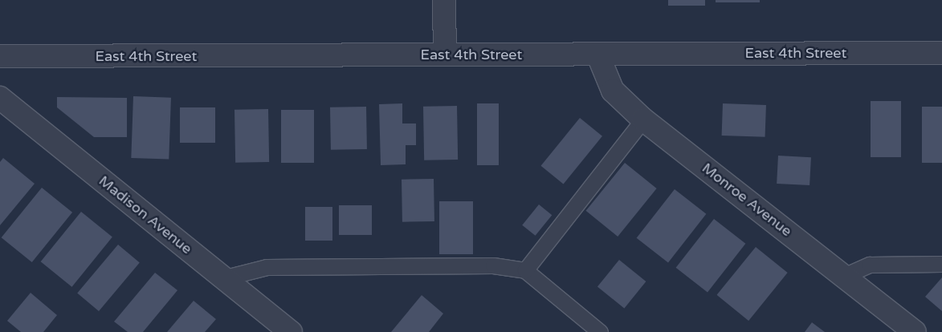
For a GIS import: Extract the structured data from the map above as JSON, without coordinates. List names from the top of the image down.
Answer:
{
  "streets": {
    "street": ["East 4th Street", "Monroe Avenue", "Madison Avenue"]
  },
  "crossings": [
    ["East 4th Street", "Monroe Avenue"]
  ]
}
